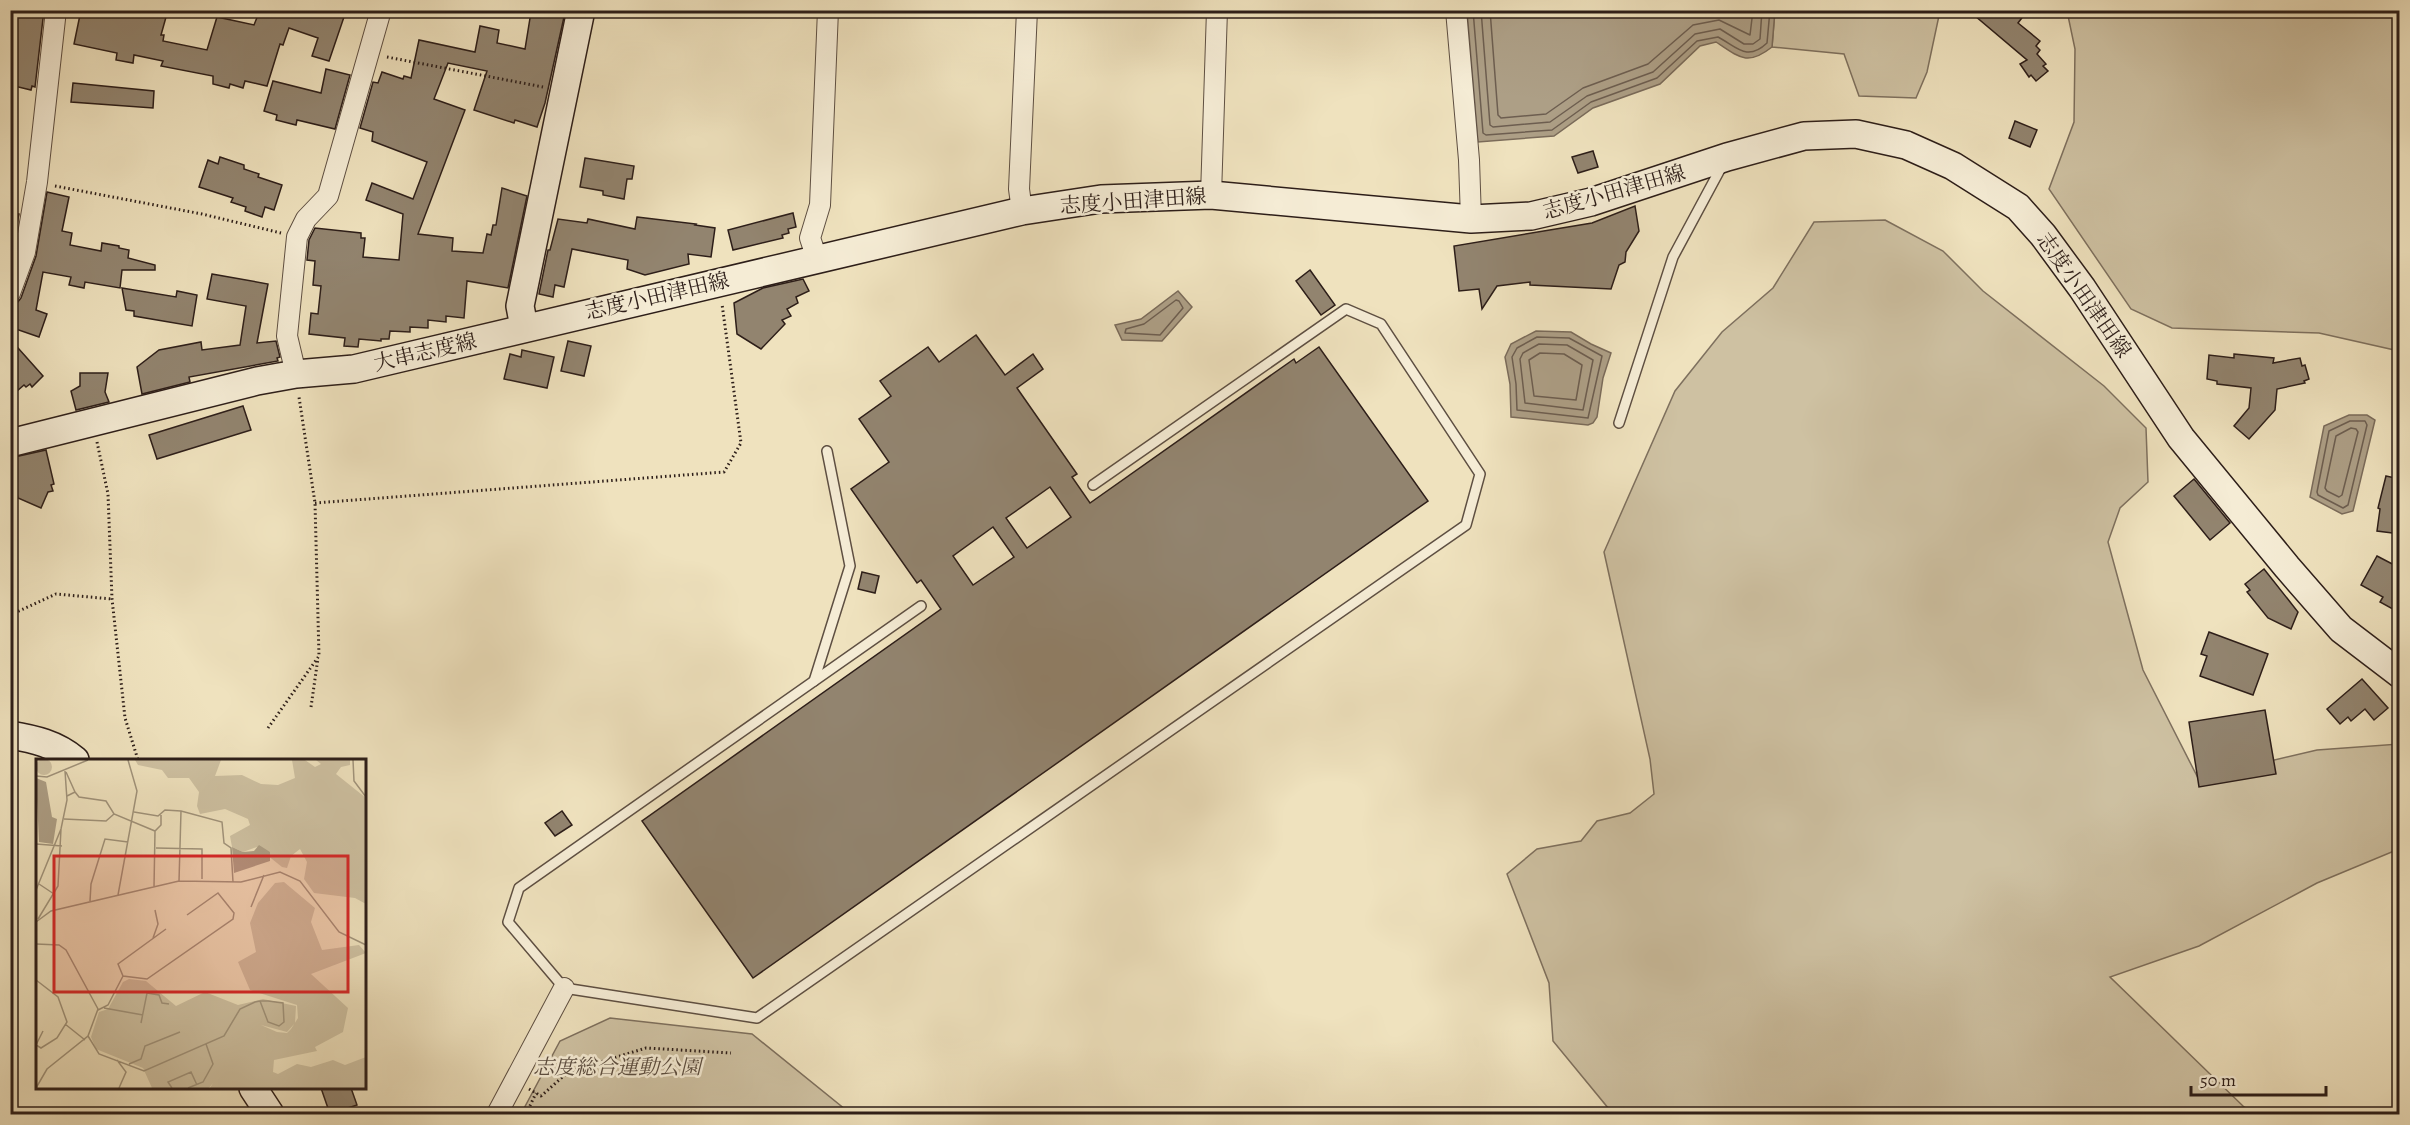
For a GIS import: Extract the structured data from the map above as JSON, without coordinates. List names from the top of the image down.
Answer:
{
  "streets": {
    "main road": ["志度小田津田線", "大串志度線"]
  },
  "crossings": [
    ["志度小田津田線", "大串志度線"]
  ],
  "parks": ["志度総合運動公園"],
  "scale_bar": "50 m"
}
